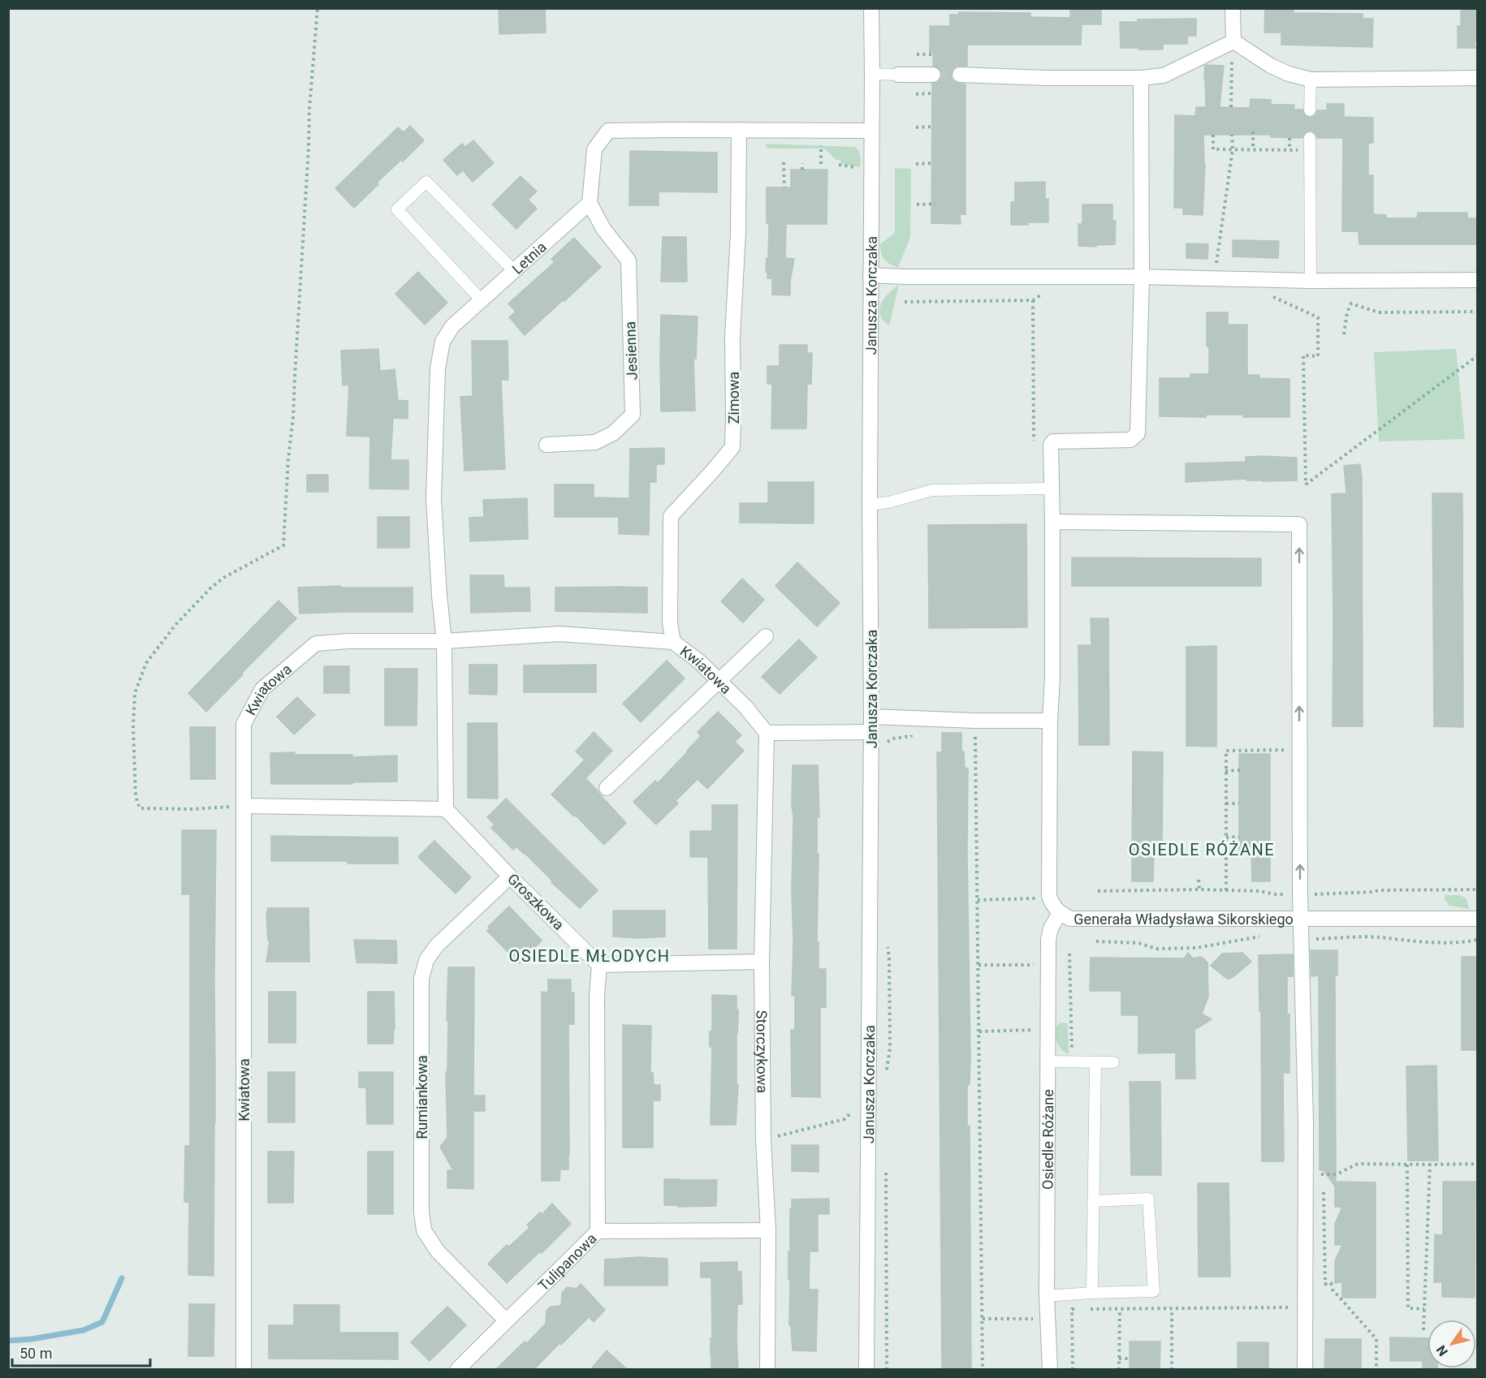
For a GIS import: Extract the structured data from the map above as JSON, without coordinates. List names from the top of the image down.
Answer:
{
  "streets": {
    "street": [
      "Letnia",
      "Janusza Korczaka",
      "Jesienna",
      "Zimowa",
      "Kwiatowa",
      "Groszkowa",
      "Generała Władysława Sikorskiego",
      "Storczykowa",
      "Rumiankowa",
      "Osiedle Różane",
      "Tulipanowa"
    ]
  },
  "crossings": [
    ["Letnia", "Jesienna"],
    ["Letnia", "Kwiatowa"],
    ["Zimowa", "Kwiatowa"],
    ["Kwiatowa", "Storczykowa"],
    ["Groszkowa", "Rumiankowa"],
    ["Generała Władysława Sikorskiego", "Osiedle Różane"],
    ["Storczykowa", "Tulipanowa"],
    ["Rumiankowa", "Tulipanowa"]
  ],
  "districts": ["OSIEDLE RÓŻANE", "OSIEDLE MŁODYCH"],
  "scale_bar": "50 m",
  "north": "bottom left"
}
